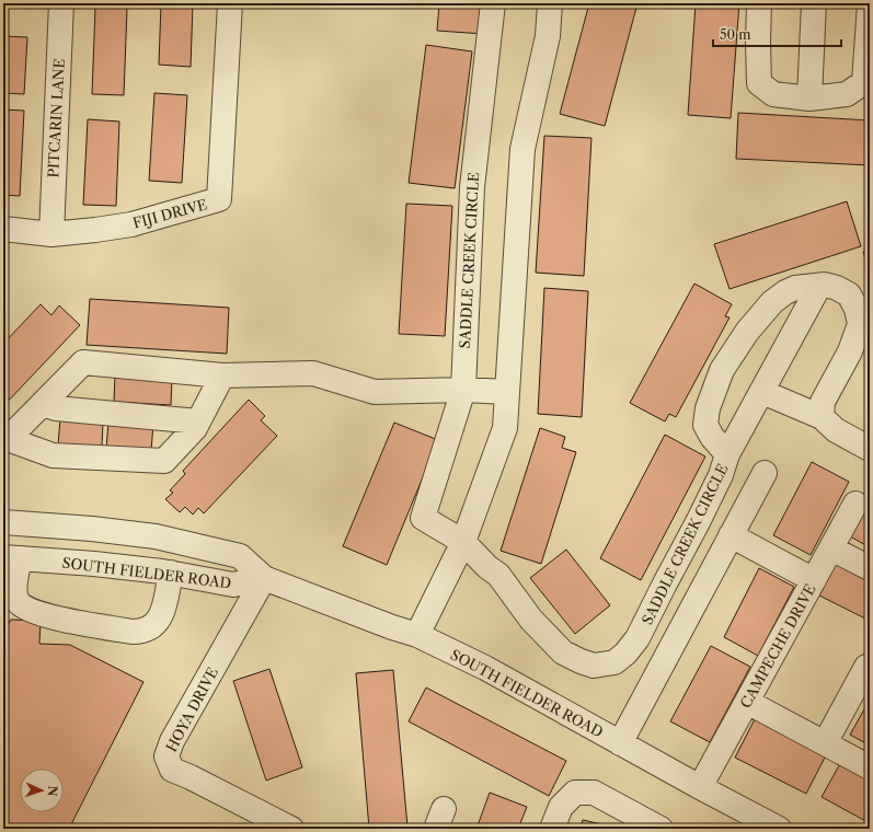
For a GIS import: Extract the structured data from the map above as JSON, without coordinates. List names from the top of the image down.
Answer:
{
  "streets": {
    "street": [
      "PITCARIN LANE",
      "FIJI DRIVE",
      "SADDLE CREEK CIRCLE",
      "SOUTH FIELDER ROAD",
      "CAMPECHE DRIVE",
      "HOYA DRIVE"
    ]
  },
  "crossings": [
    ["PITCARIN LANE", "FIJI DRIVE"],
    ["SOUTH FIELDER ROAD", "CAMPECHE DRIVE"],
    ["SOUTH FIELDER ROAD", "HOYA DRIVE"]
  ],
  "scale_bar": "50 m",
  "north": "right"
}
